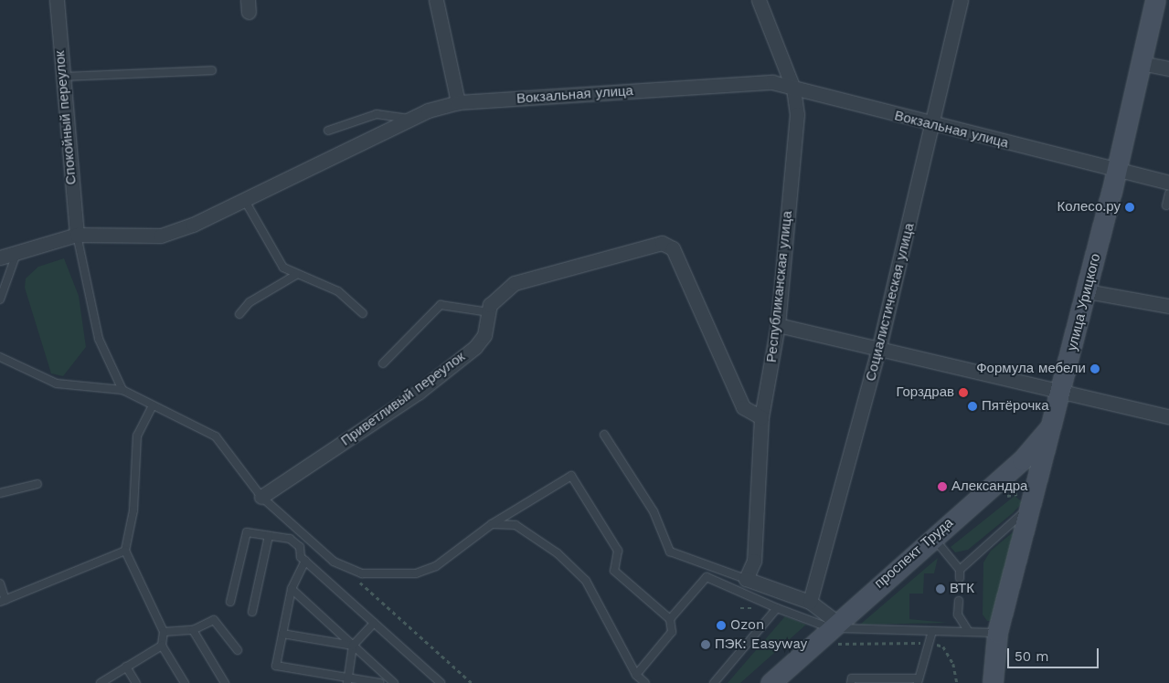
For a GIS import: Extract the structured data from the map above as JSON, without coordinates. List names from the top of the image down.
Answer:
{
  "streets": {
    "main road": ["улица Урицкого", "проспект Труда"],
    "street": [
      "Вокзальная улица",
      "Спокойный переулок",
      "Республиканская улица",
      "Социалистическая улица",
      "Приветливый переулок"
    ]
  },
  "crossings": [
    ["Вокзальная улица", "Спокойный переулок"],
    ["Вокзальная улица", "Республиканская улица"],
    ["Вокзальная улица", "Социалистическая улица"],
    ["Вокзальная улица", "улица Урицкого"],
    ["Республиканская улица", "Приветливый переулок"],
    ["улица Урицкого", "проспект Труда"]
  ],
  "places": [
    "Колесо.ру",
    "Формула мебели",
    "Горздрав",
    "Пятёрочка",
    "Александра",
    "ВТК",
    "Ozon",
    "ПЭК: Easyway"
  ],
  "scale_bar": "50 m"
}
